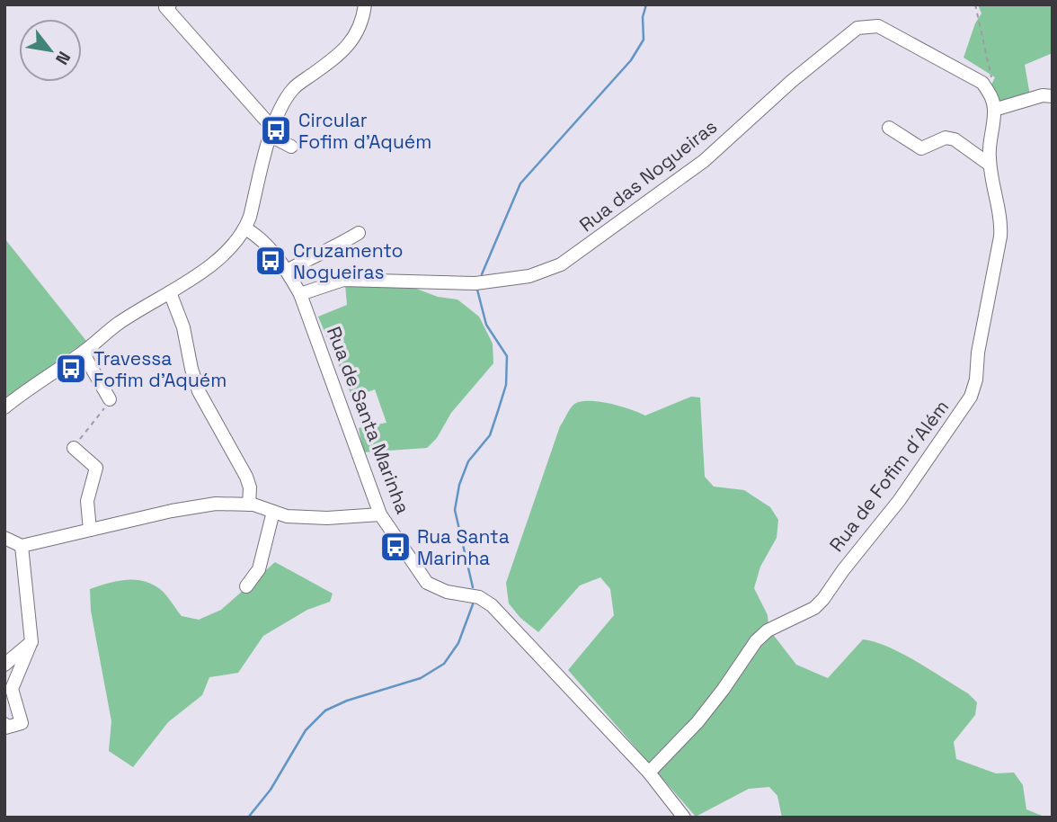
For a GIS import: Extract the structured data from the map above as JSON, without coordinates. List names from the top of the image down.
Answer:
{
  "streets": {
    "street": ["Rua das Nogueiras", "Rua de Santa Marinha", "Rua de Fofim d´Além"]
  },
  "crossings": [
    ["Rua das Nogueiras", "Rua de Santa Marinha"],
    ["Rua das Nogueiras", "Rua de Fofim d´Além"],
    ["Rua de Santa Marinha", "Rua de Fofim d´Além"]
  ],
  "places": {
    "bus stop": [
      "Circular Fofim d'Aquém",
      "Cruzamento Nogueiras",
      "Travessa Fofim d'Aquém",
      "Rua Santa Marinha"
    ]
  },
  "north": "bottom right"
}
